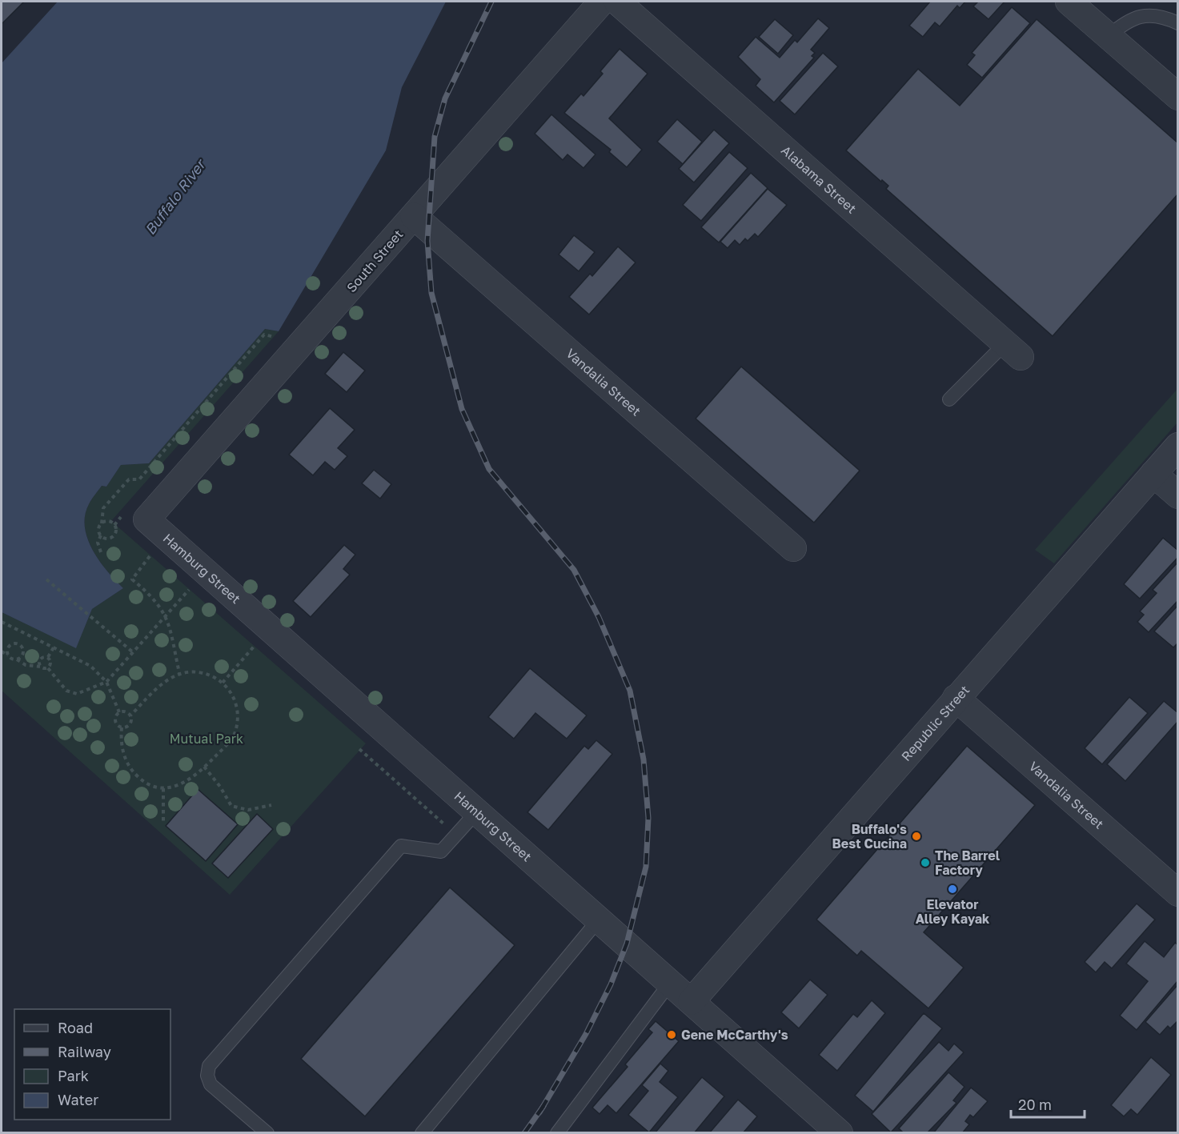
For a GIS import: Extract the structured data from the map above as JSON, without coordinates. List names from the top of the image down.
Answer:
{
  "streets": {
    "street": [
      "Alabama Street",
      "South Street",
      "Vandalia Street",
      "Hamburg Street",
      "Republic Street"
    ]
  },
  "crossings": [
    ["South Street", "Vandalia Street"],
    ["South Street", "Hamburg Street"],
    ["Vandalia Street", "Republic Street"],
    ["Hamburg Street", "Republic Street"]
  ],
  "water": ["Buffalo River"],
  "parks": ["Mutual Park"],
  "places": [
    "Buffalo's Best Cucina",
    "The Barrel Factory",
    "Elevator Alley Kayak",
    "Gene McCarthy's"
  ],
  "legend": [
    "Road",
    "Railway",
    "Park",
    "Water"
  ],
  "scale_bar": "20 m"
}
